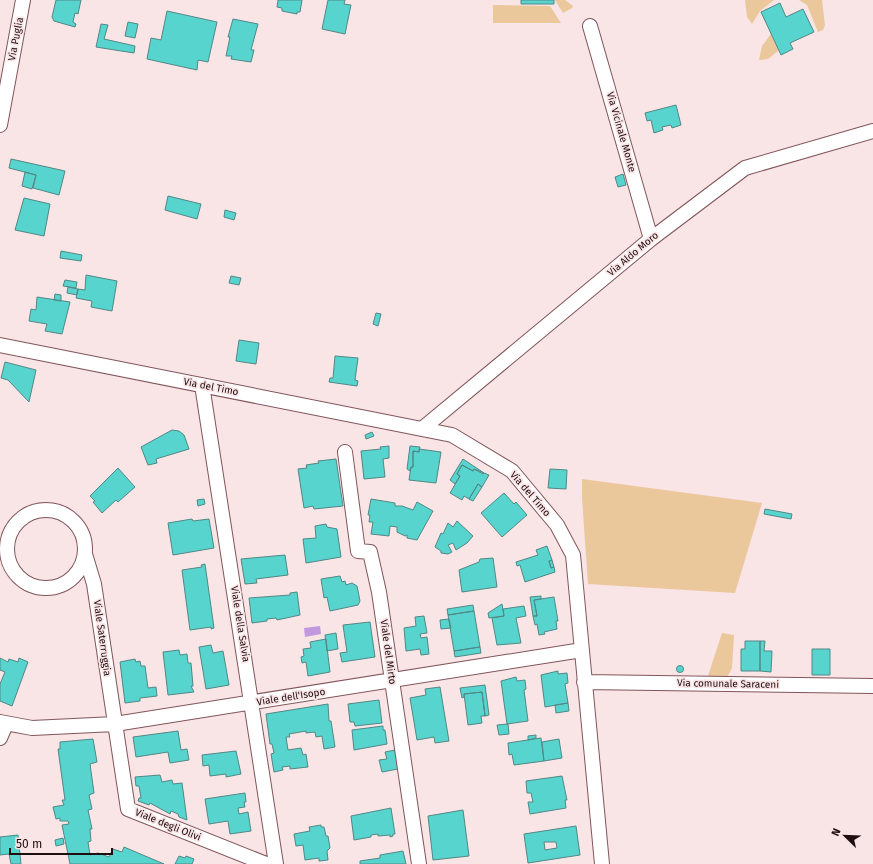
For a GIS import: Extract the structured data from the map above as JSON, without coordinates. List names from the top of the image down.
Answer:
{
  "streets": {
    "street": [
      "Via Puglia",
      "Via Vicinale Monte",
      "Via Aldo Moro",
      "Via del Timo",
      "Viale della Salvia",
      "Viale Saterruggia",
      "Viale del Mirto",
      "Via comunale Saraceni",
      "Viale dell'Isopo",
      "Viale degli Olivi"
    ]
  },
  "crossings": [
    ["Via Vicinale Monte", "Via Aldo Moro"],
    ["Via Aldo Moro", "Via del Timo"],
    ["Via del Timo", "Viale della Salvia"],
    ["Via del Timo", "Viale dell'Isopo"],
    ["Viale della Salvia", "Viale dell'Isopo"],
    ["Viale Saterruggia", "Viale dell'Isopo"],
    ["Viale Saterruggia", "Viale degli Olivi"],
    ["Viale del Mirto", "Viale dell'Isopo"],
    ["Viale dell'Isopo", "Viale degli Olivi"]
  ],
  "scale_bar": "50 m",
  "north": "top left"
}
